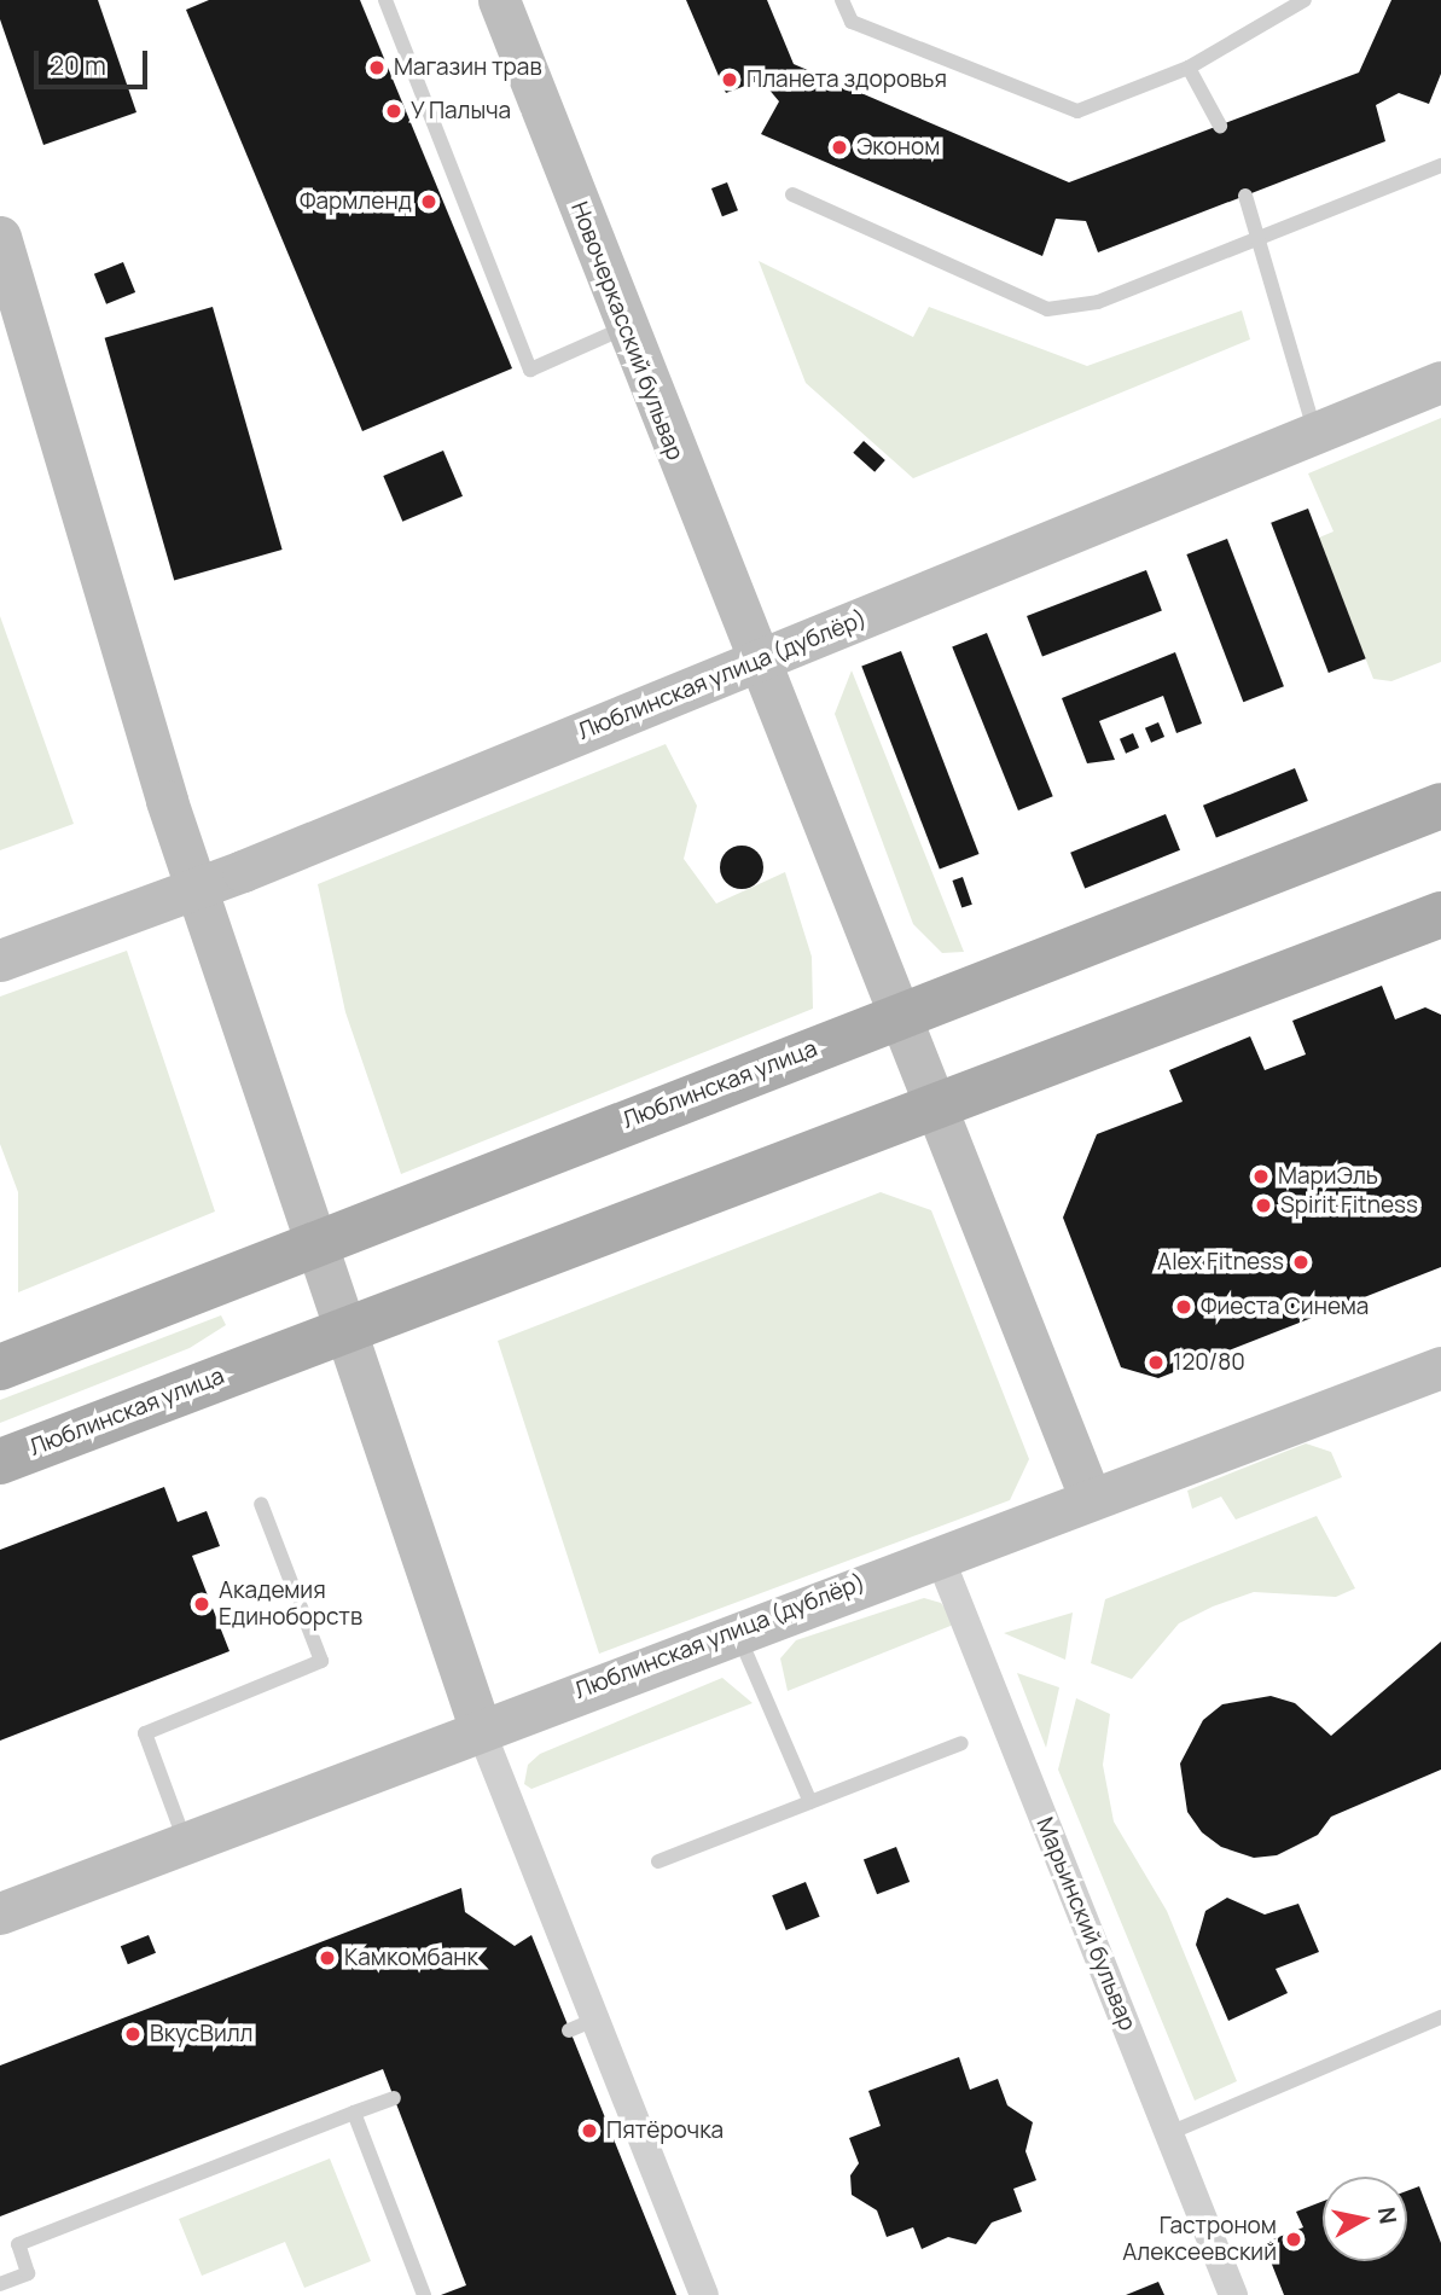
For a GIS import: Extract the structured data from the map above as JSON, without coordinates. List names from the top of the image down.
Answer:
{
  "streets": {
    "main road": ["Люблинская улица"],
    "street": ["Новочеркасский бульвар", "Люблинская улица (дублёр)", "Марьинский бульвар"]
  },
  "crossings": [
    ["Новочеркасский бульвар", "Люблинская улица (дублёр)"],
    ["Новочеркасский бульвар", "Люблинская улица"],
    ["Люблинская улица (дублёр)", "Марьинский бульвар"]
  ],
  "places": [
    "Магазин трав",
    "Планета здоровья",
    "У Палыча",
    "Эконом",
    "Фармленд",
    "МариЭль",
    "Spirit Fitness",
    "Alex Fitness",
    "Фиеста Синема",
    "120/80",
    "Академия Единоборств",
    "Камкомбанк",
    "ВкусВилл",
    "Пятёрочка",
    "Гастроном Алексеевский"
  ],
  "scale_bar": "20 m",
  "north": "right"
}
